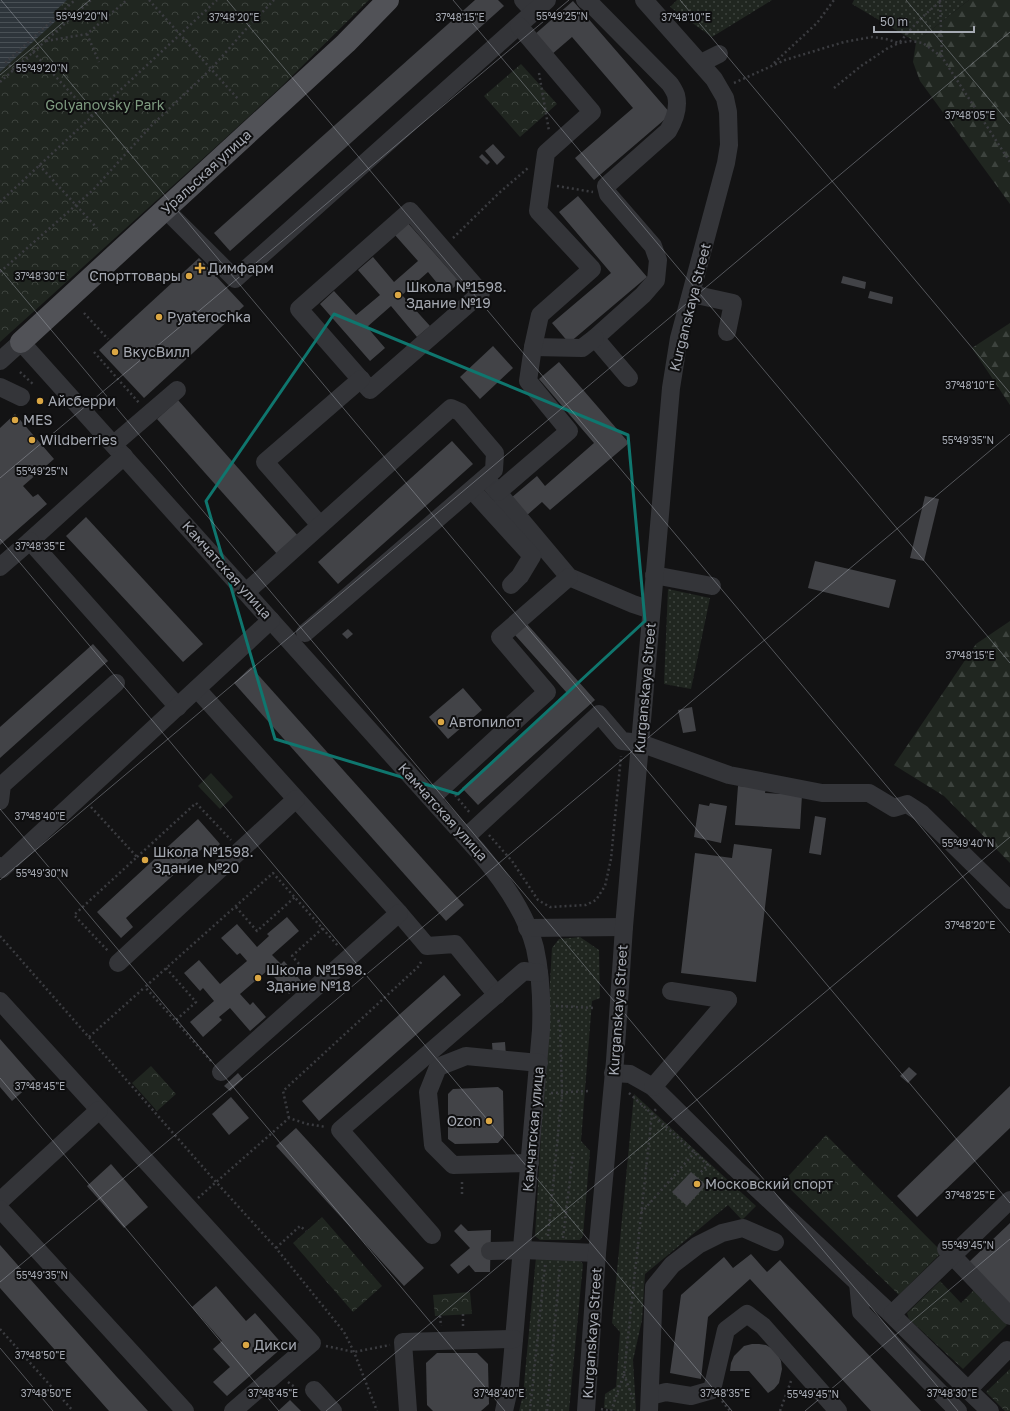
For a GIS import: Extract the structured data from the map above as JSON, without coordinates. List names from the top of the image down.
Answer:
{
  "streets": {
    "main road": ["Уральская улица"],
    "street": ["Kurganskaya Street", "Камчатская улица"]
  },
  "crossings": [
    ["Уральская улица", "Камчатская улица"]
  ],
  "parks": ["Golyanovsky Park"],
  "places": {
    "health": ["Димфарм"],
    "other": [
      "Спорттовары",
      "Школа №1598. Здание №19",
      "Pyaterochka",
      "ВкусВилл",
      "Айсберри",
      "MES",
      "Wildberries",
      "Автопилот",
      "Школа №1598. Здание №20",
      "Школа №1598. Здание №18",
      "Ozon",
      "Московский спорт",
      "Дикси"
    ]
  },
  "scale_bar": "50 m",
  "coordinates": [
    "55°49'20\"N",
    "55°49'25\"N",
    "37°48'20\"E",
    "37°48'10\"E",
    "37°48'15\"E",
    "37°48'05\"E",
    "37°48'30\"E",
    "55°49'35\"N",
    "37°48'35\"E",
    "37°48'40\"E",
    "55°49'40\"N",
    "55°49'30\"N",
    "37°48'45\"E",
    "37°48'25\"E",
    "55°49'45\"N",
    "37°48'50\"E"
  ]
}
